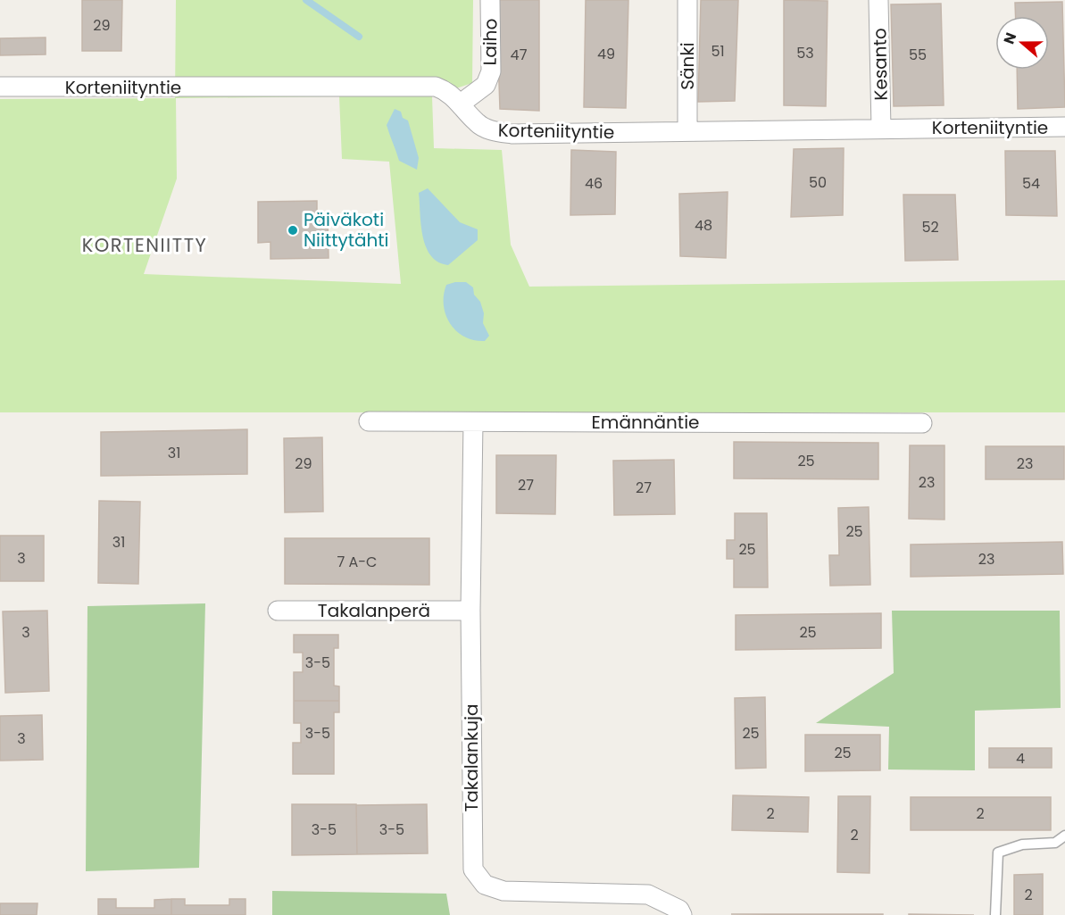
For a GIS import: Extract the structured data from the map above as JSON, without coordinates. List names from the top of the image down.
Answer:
{
  "streets": {
    "street": [
      "Laiho",
      "Kesanto",
      "Sänki",
      "Korteniityntie",
      "Emännäntie",
      "Takalanperä",
      "Takalankuja"
    ]
  },
  "crossings": [
    ["Laiho", "Korteniityntie"],
    ["Kesanto", "Korteniityntie"],
    ["Sänki", "Korteniityntie"],
    ["Emännäntie", "Takalankuja"],
    ["Takalanperä", "Takalankuja"]
  ],
  "districts": ["KORTENIITTY"],
  "places": ["Päiväkoti Niittytähti"],
  "house_numbers": [
    "29",
    "51",
    "53",
    "49",
    "47",
    "55",
    "50",
    "46",
    "54",
    "48",
    "52",
    "31",
    "25",
    "29",
    "23",
    "23",
    "27",
    "27",
    "25",
    "31",
    "25",
    "3",
    "23",
    "7 A-C",
    "3",
    "25",
    "3-5",
    "3-5",
    "25",
    "3",
    "25",
    "4",
    "2",
    "2",
    "3-5",
    "3-5",
    "2",
    "2"
  ],
  "north": "left"
}
